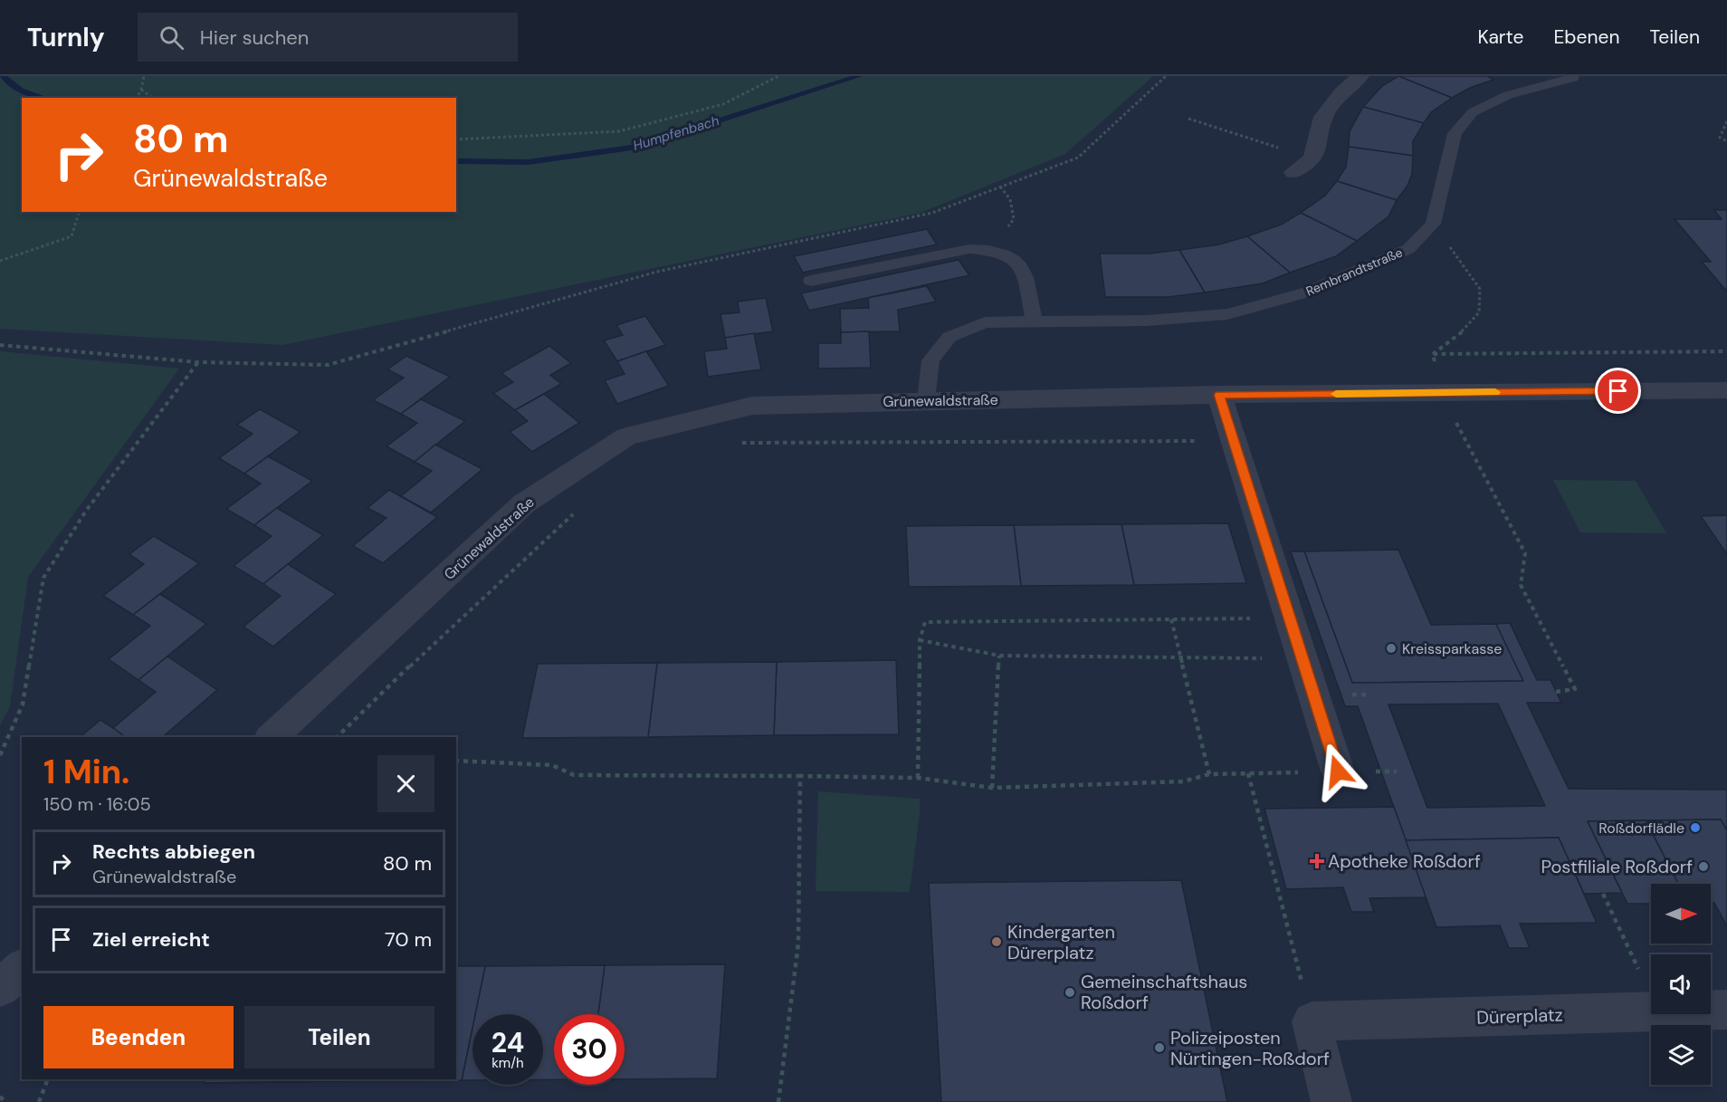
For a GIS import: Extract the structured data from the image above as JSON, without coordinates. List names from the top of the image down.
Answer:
{
  "streets": {
    "street": ["Grünewaldstraße", "Dürerplatz"],
    "lane": ["Rembrandtstraße"]
  },
  "crossings": [
    ["Rembrandtstraße", "Grünewaldstraße"]
  ],
  "water": ["Humpfenbach"],
  "places": {
    "other": [
      "Kreissparkasse",
      "Roßdorflädle",
      "Postfiliale Roßdorf",
      "Kindergarten Dürerplatz",
      "Gemeinschaftshaus Roßdorf",
      "Polizeiposten Nürtingen-Roßdorf"
    ],
    "health": ["Apotheke Roßdorf"]
  },
  "north": "right",
  "page": {
    "header": "Turnly",
    "search": "Hier suchen",
    "nav": ["Karte", "Ebenen", "Teilen"],
    "turn": ["80 m", "Grünewaldstraße"],
    "heading": ["1 Min.", "150 m · 16:05"],
    "list": [
      {
        "name": "Rechts abbiegen",
        "note": "Grünewaldstraße",
        "value": "80 m"
      },
      {
        "name": "Ziel erreicht",
        "value": "70 m"
      }
    ],
    "buttons": ["Beenden", "Teilen"],
    "speed": "24 km/h",
    "limit": "30"
  }
}
